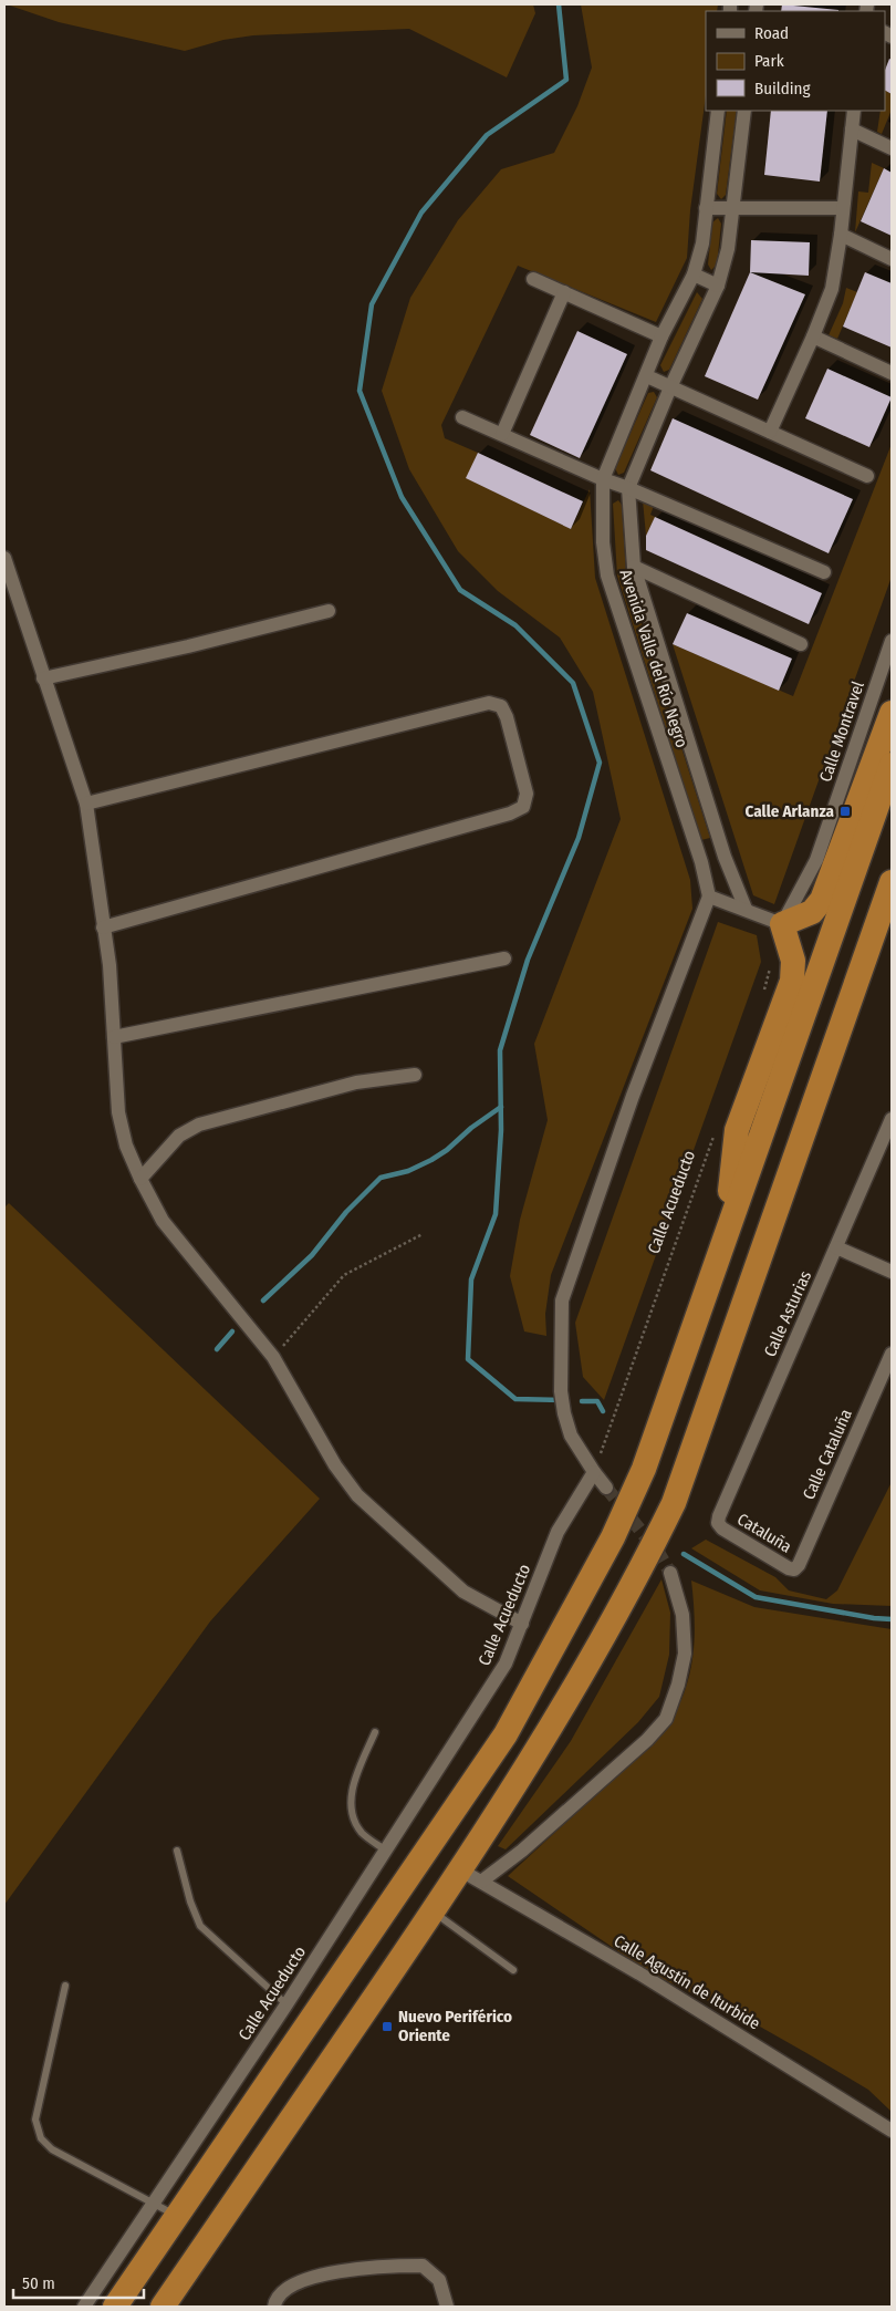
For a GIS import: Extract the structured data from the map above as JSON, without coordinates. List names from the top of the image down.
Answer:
{
  "streets": {
    "street": [
      "Avenida Valle del Río Negro",
      "Calle Montravel",
      "Calle Acueducto",
      "Calle Asturias",
      "Calle Cataluña",
      "Cataluña",
      "Calle Agustín de Iturbide"
    ]
  },
  "crossings": [
    ["Calle Asturias", "Cataluña"],
    ["Calle Cataluña", "Cataluña"]
  ],
  "places": {
    "transit": ["Calle Arlanza", "Nuevo Periférico Oriente"]
  },
  "legend": ["Road", "Park", "Building"],
  "scale_bar": "50 m"
}
